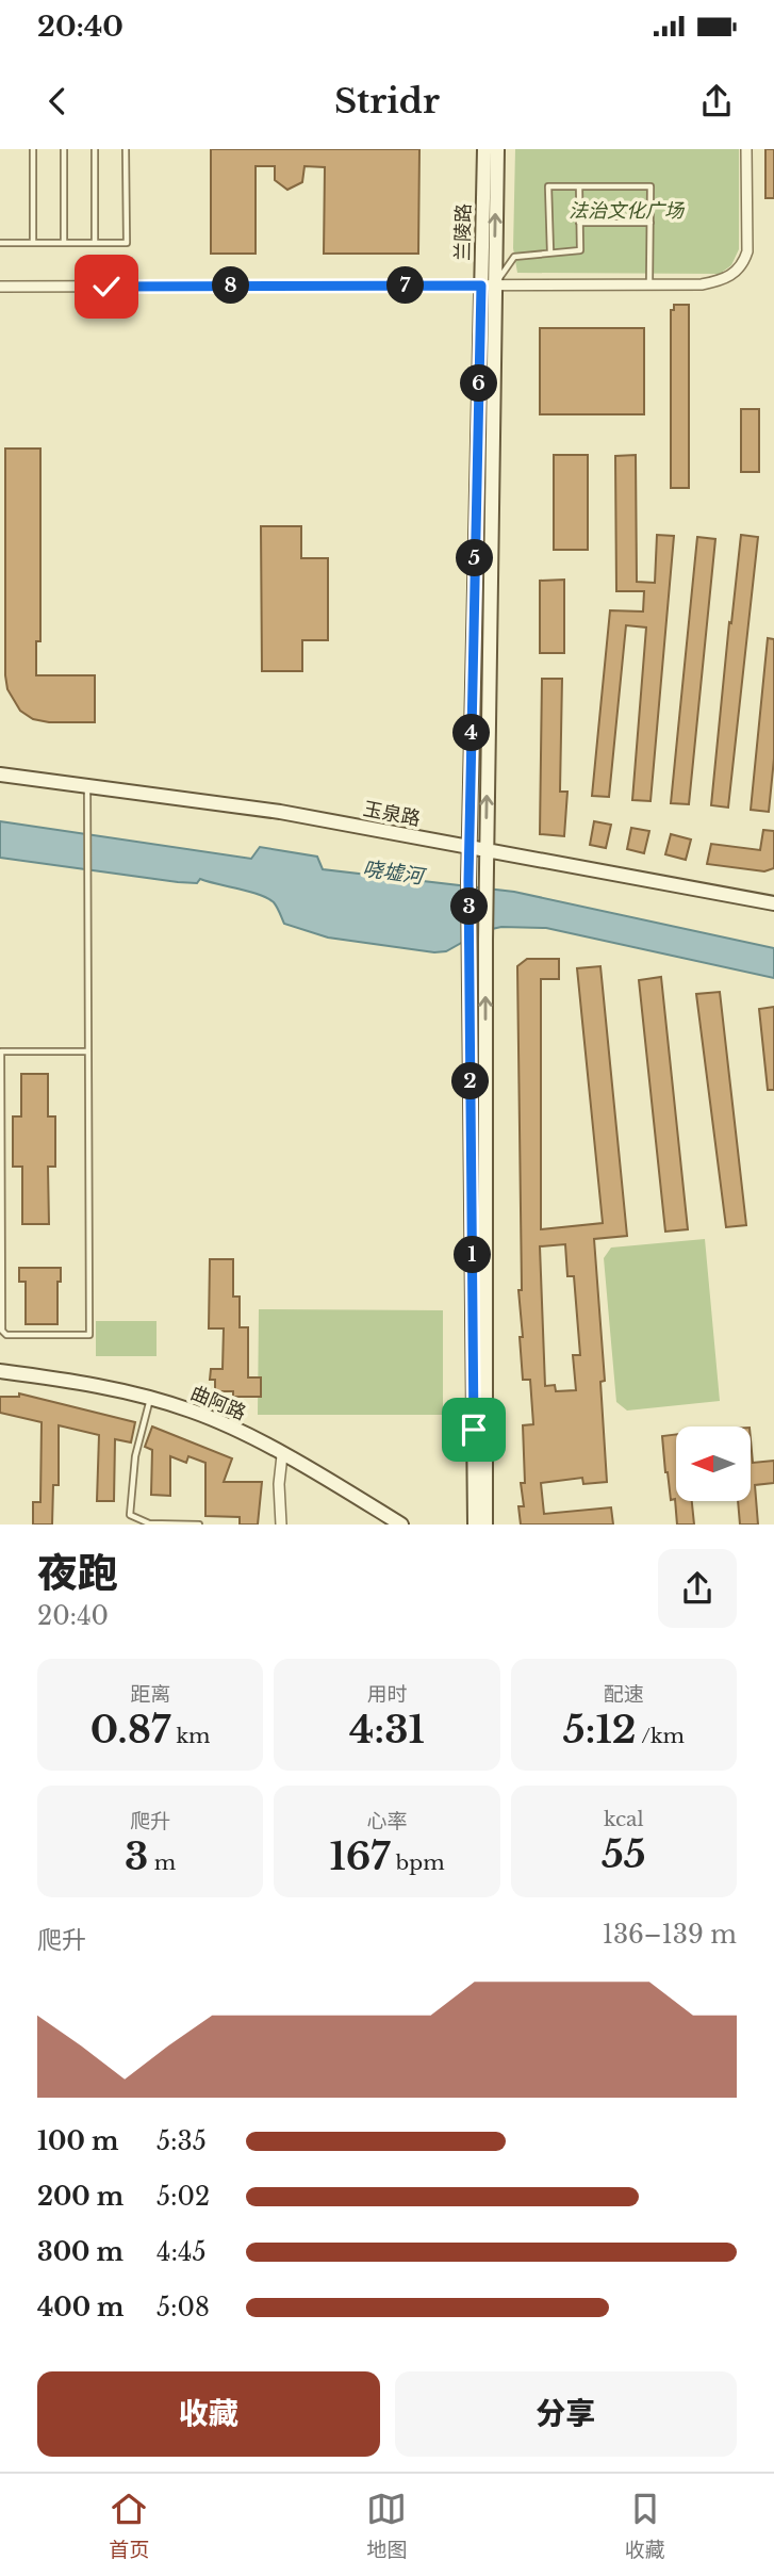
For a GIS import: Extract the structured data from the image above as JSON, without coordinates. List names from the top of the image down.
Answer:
{
  "streets": {
    "street": ["兰陵路", "玉泉路", "曲阿路"]
  },
  "crossings": [
    ["兰陵路", "玉泉路"]
  ],
  "water": ["哓墟河"],
  "parks": ["法治文化广场"],
  "north": "left",
  "page": {
    "status": "20:40",
    "header": "Stridr",
    "pins": [
      "7",
      "8",
      "6",
      "5",
      "4",
      "3",
      "2",
      "1"
    ],
    "heading": ["夜跑", "20:40"],
    "stats": [
      ["距离", "0.87 km"],
      ["用时", "4:31"],
      ["配速", "5:12 /km"],
      ["爬升", "3 m"],
      ["心率", "167 bpm"],
      ["kcal", "55"]
    ],
    "chart": ["爬升", "136–139 m"],
    "list": [
      {
        "name": "100 m",
        "note": "5:35"
      },
      {
        "name": "200 m",
        "note": "5:02"
      },
      {
        "name": "300 m",
        "note": "4:45"
      },
      {
        "name": "400 m",
        "note": "5:08"
      }
    ],
    "buttons": ["收藏", "分享"],
    "tabs": ["首页", "地图", "收藏"]
  }
}
